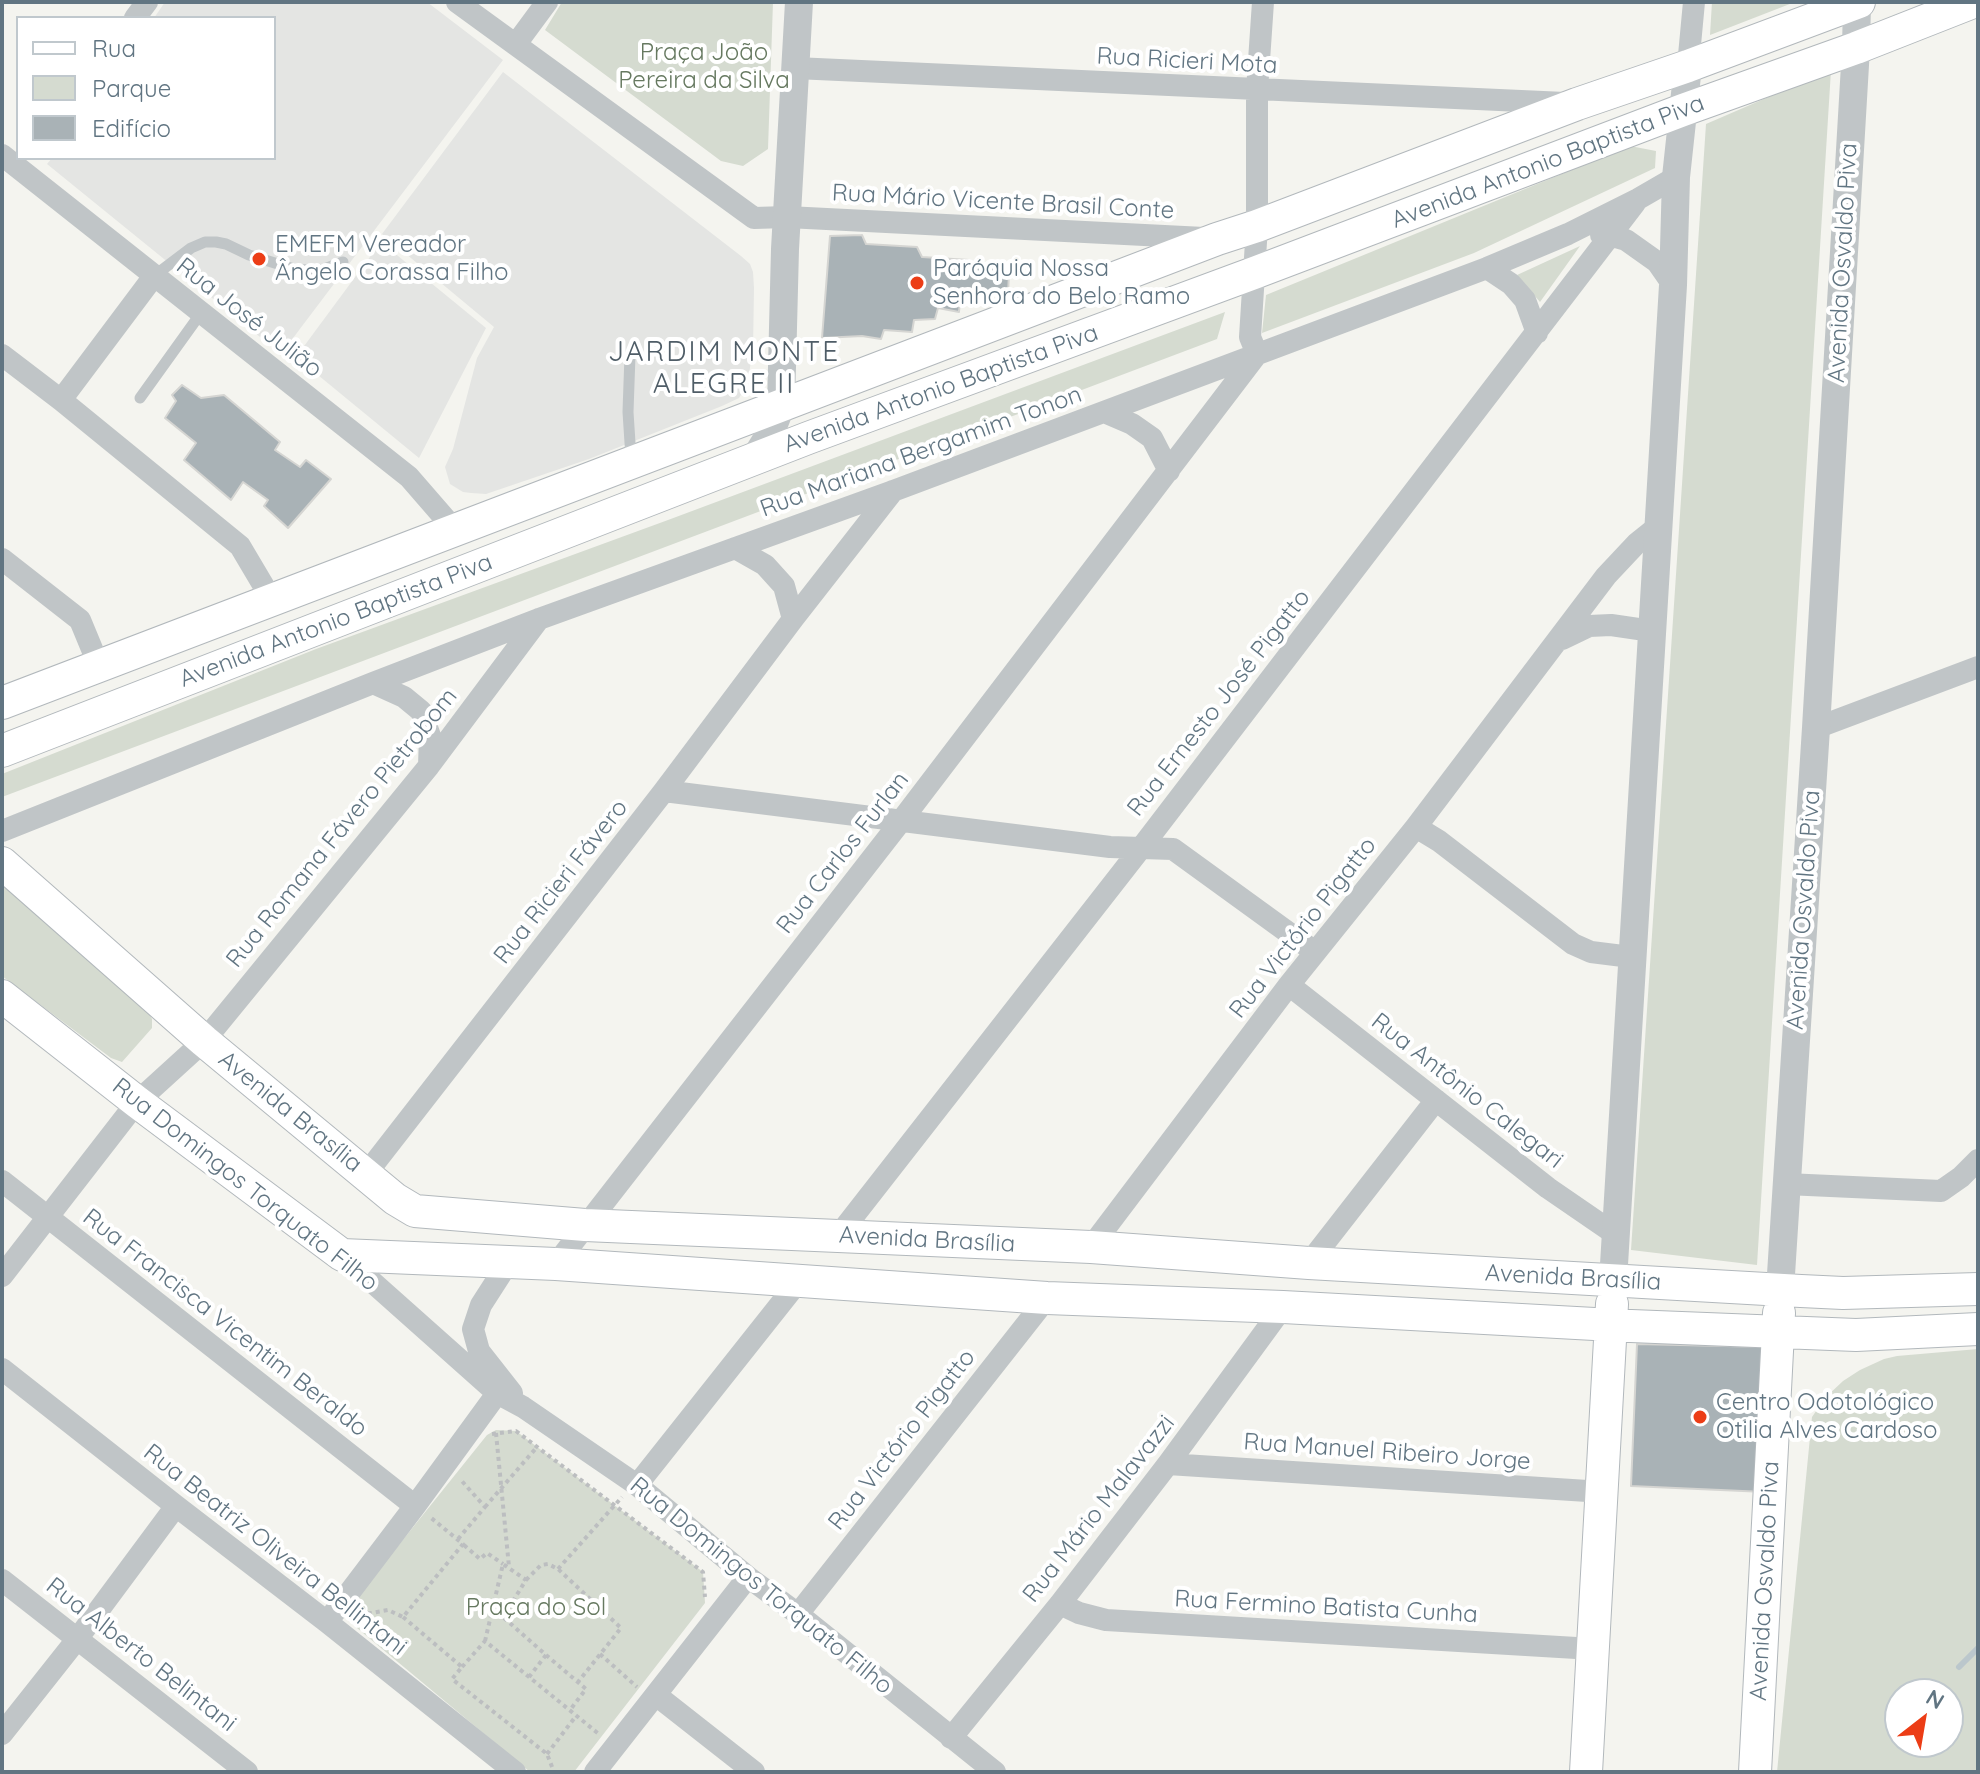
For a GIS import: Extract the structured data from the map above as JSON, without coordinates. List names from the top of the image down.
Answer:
{
  "streets": {
    "main road": [
      "Avenida Antonio Baptista Piva",
      "Avenida Osvaldo Piva",
      "Avenida Brasília",
      "Rua Domingos Torquato Filho"
    ],
    "street": [
      "Rua Ricieri Mota",
      "Rua Mário Vicente Brasil Conte",
      "Rua José Julião",
      "Rua Mariana Bergamim Tonon",
      "Rua Ernesto José Pigatto",
      "Rua Romana Fávero Pietrobom",
      "Rua Carlos Furlan",
      "Rua Ricieri Fávero",
      "Rua Victório Pigatto",
      "Rua Antônio Calegari",
      "Rua Francisca Vicentim Beraldo",
      "Rua Manuel Ribeiro Jorge",
      "Rua Mário Malavazzi",
      "Rua Beatriz Oliveira Bellintani",
      "Rua Fermino Batista Cunha",
      "Rua Alberto Belintani"
    ]
  },
  "crossings": [
    ["Rua Ricieri Mota", "Avenida Antonio Baptista Piva"],
    ["Avenida Antonio Baptista Piva", "Rua Mário Vicente Brasil Conte"],
    ["Avenida Antonio Baptista Piva", "Avenida Osvaldo Piva"],
    ["Avenida Antonio Baptista Piva", "Rua José Julião"],
    ["Avenida Osvaldo Piva", "Avenida Brasília"],
    ["Rua Mariana Bergamim Tonon", "Rua Ernesto José Pigatto"],
    ["Rua Mariana Bergamim Tonon", "Rua Romana Fávero Pietrobom"],
    ["Rua Mariana Bergamim Tonon", "Rua Carlos Furlan"],
    ["Rua Mariana Bergamim Tonon", "Rua Ricieri Fávero"],
    ["Rua Ernesto José Pigatto", "Avenida Brasília"],
    ["Rua Romana Fávero Pietrobom", "Avenida Brasília"],
    ["Rua Romana Fávero Pietrobom", "Rua Domingos Torquato Filho"],
    ["Rua Romana Fávero Pietrobom", "Rua Francisca Vicentim Beraldo"],
    ["Rua Carlos Furlan", "Avenida Brasília"],
    ["Rua Ricieri Fávero", "Avenida Brasília"],
    ["Rua Victório Pigatto", "Rua Antônio Calegari"],
    ["Rua Victório Pigatto", "Avenida Brasília"],
    ["Rua Victório Pigatto", "Rua Domingos Torquato Filho"],
    ["Avenida Brasília", "Rua Domingos Torquato Filho"],
    ["Avenida Brasília", "Rua Mário Malavazzi"],
    ["Rua Domingos Torquato Filho", "Rua Mário Malavazzi"],
    ["Rua Manuel Ribeiro Jorge", "Rua Mário Malavazzi"],
    ["Rua Mário Malavazzi", "Rua Fermino Batista Cunha"]
  ],
  "districts": ["JARDIM MONTE ALEGRE II"],
  "parks": ["Praça João Pereira da Silva", "Praça do Sol"],
  "places": ["EMEFM Vereador Ângelo Corassa Filho", "Paróquia Nossa Senhora do Belo Ramo", "Centro Odotológico Otilia Alves Cardoso"],
  "legend": ["Rua", "Parque", "Edifício"],
  "north": "top right"
}
